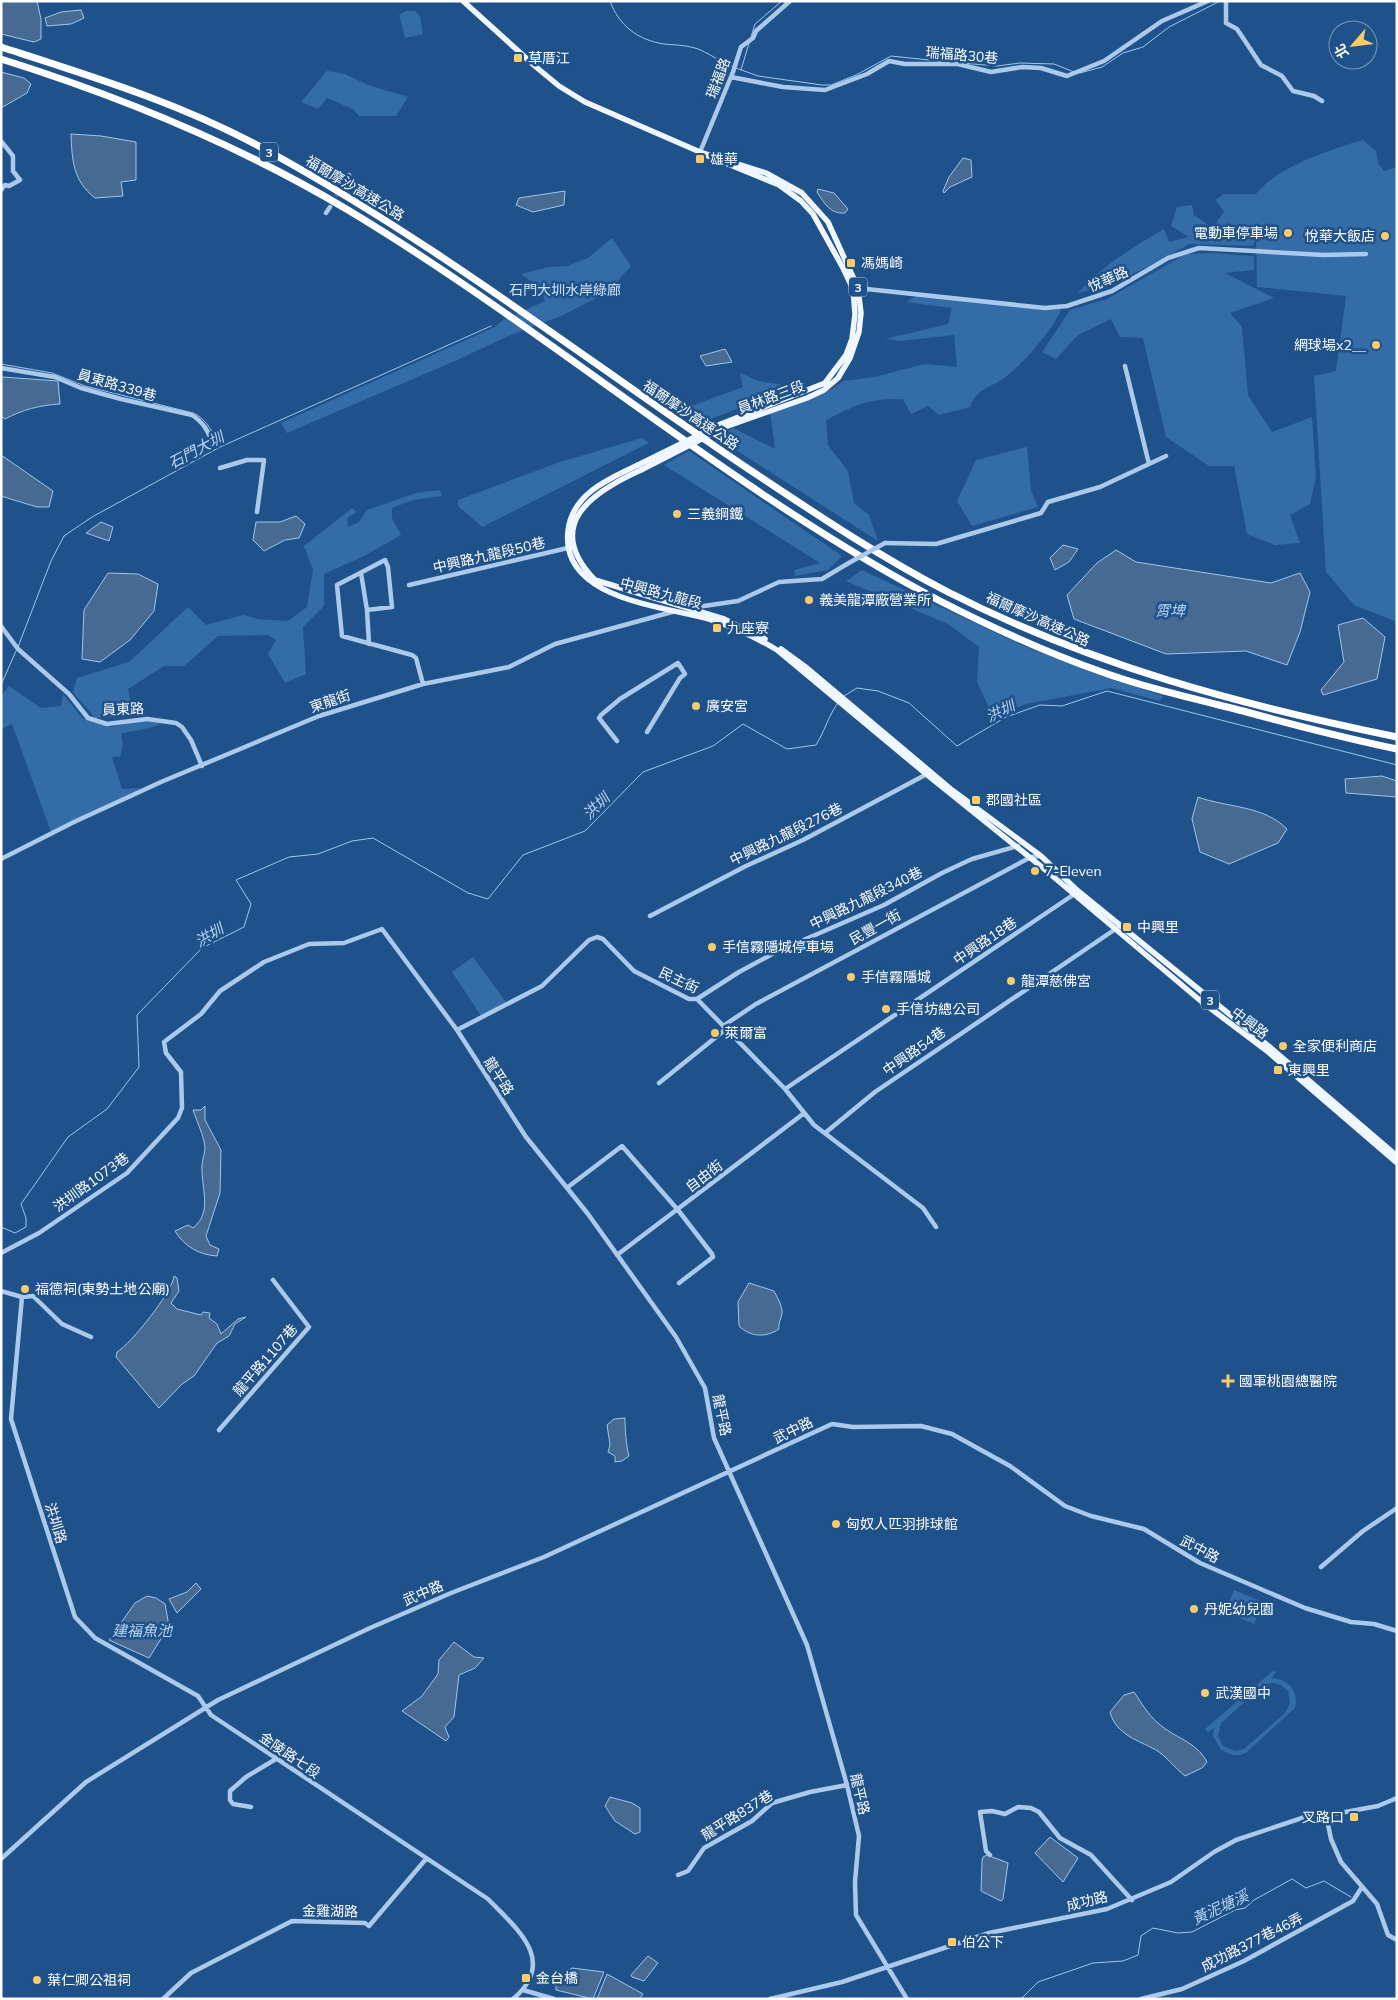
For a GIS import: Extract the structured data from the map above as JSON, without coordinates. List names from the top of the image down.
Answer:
{
  "streets": {
    "highway": ["3", "福爾摩沙高速公路"],
    "main road": ["員林路三段", "中興路九龍段", "中興路"],
    "street": [
      "瑞福路30巷",
      "瑞福路",
      "悅華路",
      "員東路339巷",
      "中興路九龍段50巷",
      "東龍街",
      "員東路",
      "中興路九龍段276巷",
      "中興路九龍段340巷",
      "民豐一街",
      "中興路18巷",
      "民主街",
      "中興路54巷",
      "龍平路",
      "自由街",
      "洪圳路1073巷",
      "龍平路1107巷",
      "武中路",
      "洪圳路",
      "金陵路七段",
      "龍平路837巷",
      "成功路",
      "金雞湖路",
      "成功路377巷46弄"
    ]
  },
  "crossings": [
    ["瑞福路30巷", "瑞福路"],
    ["瑞福路", "員林路三段"],
    ["3", "中興路九龍段"],
    ["3", "中興路九龍段276巷"],
    ["3", "中興路九龍段340巷"],
    ["3", "中興路"],
    ["悅華路", "員林路三段"],
    ["員林路三段", "中興路九龍段"],
    ["中興路九龍段50巷", "中興路九龍段"],
    ["中興路九龍段", "東龍街"],
    ["東龍街", "員東路"],
    ["中興路九龍段340巷", "民主街"],
    ["中興路九龍段340巷", "中興路"],
    ["民豐一街", "民主街"],
    ["民豐一街", "中興路"],
    ["中興路18巷", "民主街"],
    ["中興路18巷", "中興路"],
    ["民主街", "中興路54巷"],
    ["民主街", "龍平路"],
    ["民主街", "自由街"],
    ["中興路", "中興路54巷"],
    ["龍平路", "自由街"],
    ["龍平路", "洪圳路1073巷"],
    ["龍平路", "武中路"],
    ["龍平路", "龍平路837巷"],
    ["龍平路", "成功路"],
    ["武中路", "洪圳路"],
    ["武中路", "金陵路七段"],
    ["洪圳路", "金陵路七段"],
    ["金陵路七段", "金雞湖路"]
  ],
  "water": [
    "石門大圳",
    "霄埤",
    "洪圳",
    "建福魚池",
    "黃泥塘溪"
  ],
  "parks": ["石門大圳水岸綠廊"],
  "places": {
    "transit": [
      "草厝江",
      "雄華",
      "馮媽崎",
      "九座寮",
      "郡國社區",
      "中興里",
      "東興里",
      "叉路口",
      "伯公下",
      "金台橋"
    ],
    "other": [
      "電動車停車場",
      "悅華大飯店",
      "網球場x2＿",
      "三義鋼鐵",
      "義美龍潭廠營業所",
      "廣安宮",
      "7-Eleven",
      "手信霧隱城停車場",
      "手信霧隱城",
      "龍潭慈佛宮",
      "手信坊總公司",
      "萊爾富",
      "全家便利商店",
      "福德祠(東勢土地公廟)",
      "匈奴人匹羽排球館",
      "丹妮幼兒園",
      "武漢國中",
      "葉仁卿公祖祠"
    ],
    "health": ["國軍桃園總醫院"]
  },
  "north": "bottom left"
}
